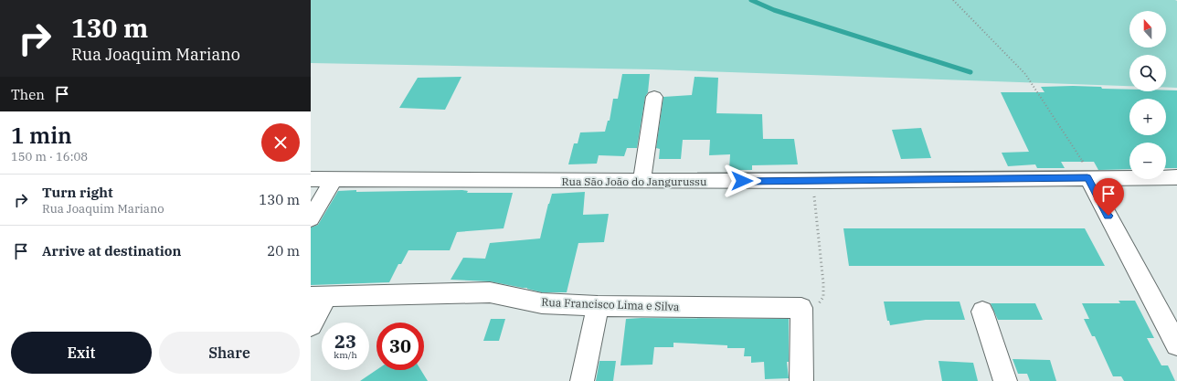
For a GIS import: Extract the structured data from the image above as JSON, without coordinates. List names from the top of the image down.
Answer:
{
  "streets": {
    "street": ["Rua São João do Jangurussu", "Rua Francisco Lima e Silva"]
  },
  "north": "top",
  "page": {
    "turn": ["130 m", "Rua Joaquim Mariano"],
    "map_buttons": ["+", "−"],
    "then": "Then",
    "heading": ["1 min", "150 m · 16:08"],
    "list": [
      {
        "name": "Turn right",
        "note": "Rua Joaquim Mariano",
        "value": "130 m"
      },
      {
        "name": "Arrive at destination",
        "value": "20 m"
      }
    ],
    "speed": "23 km/h",
    "limit": "30",
    "buttons": ["Exit", "Share"]
  }
}
